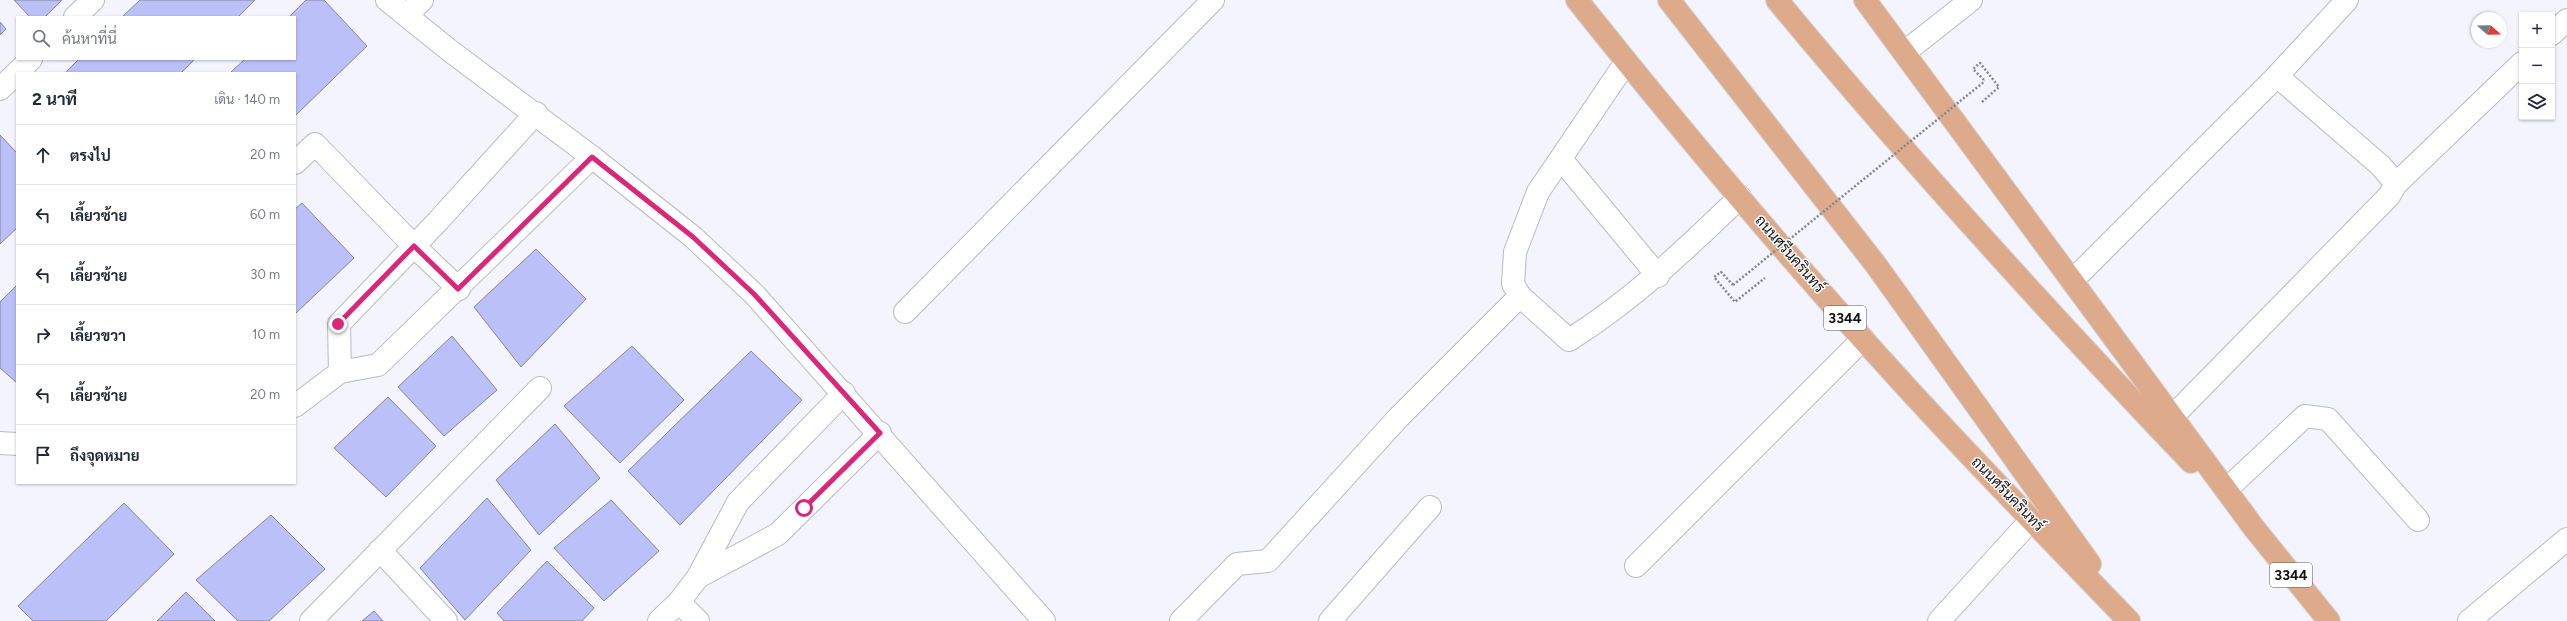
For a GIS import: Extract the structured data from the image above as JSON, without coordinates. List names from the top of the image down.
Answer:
{
  "streets": {
    "main road": ["ถนนศรีนครินทร์", "3344"]
  },
  "north": "right",
  "page": {
    "map_buttons": ["+", "−"],
    "search": "ค้นหาที่นี่",
    "heading": ["2 นาที", "เดิน · 140 m"],
    "list": [
      ["ตรงไป", "20 m"],
      ["เลี้ยวซ้าย", "60 m"],
      ["เลี้ยวซ้าย", "30 m"],
      ["เลี้ยวขวา", "10 m"],
      ["เลี้ยวซ้าย", "20 m"],
      "ถึงจุดหมาย"
    ]
  }
}
